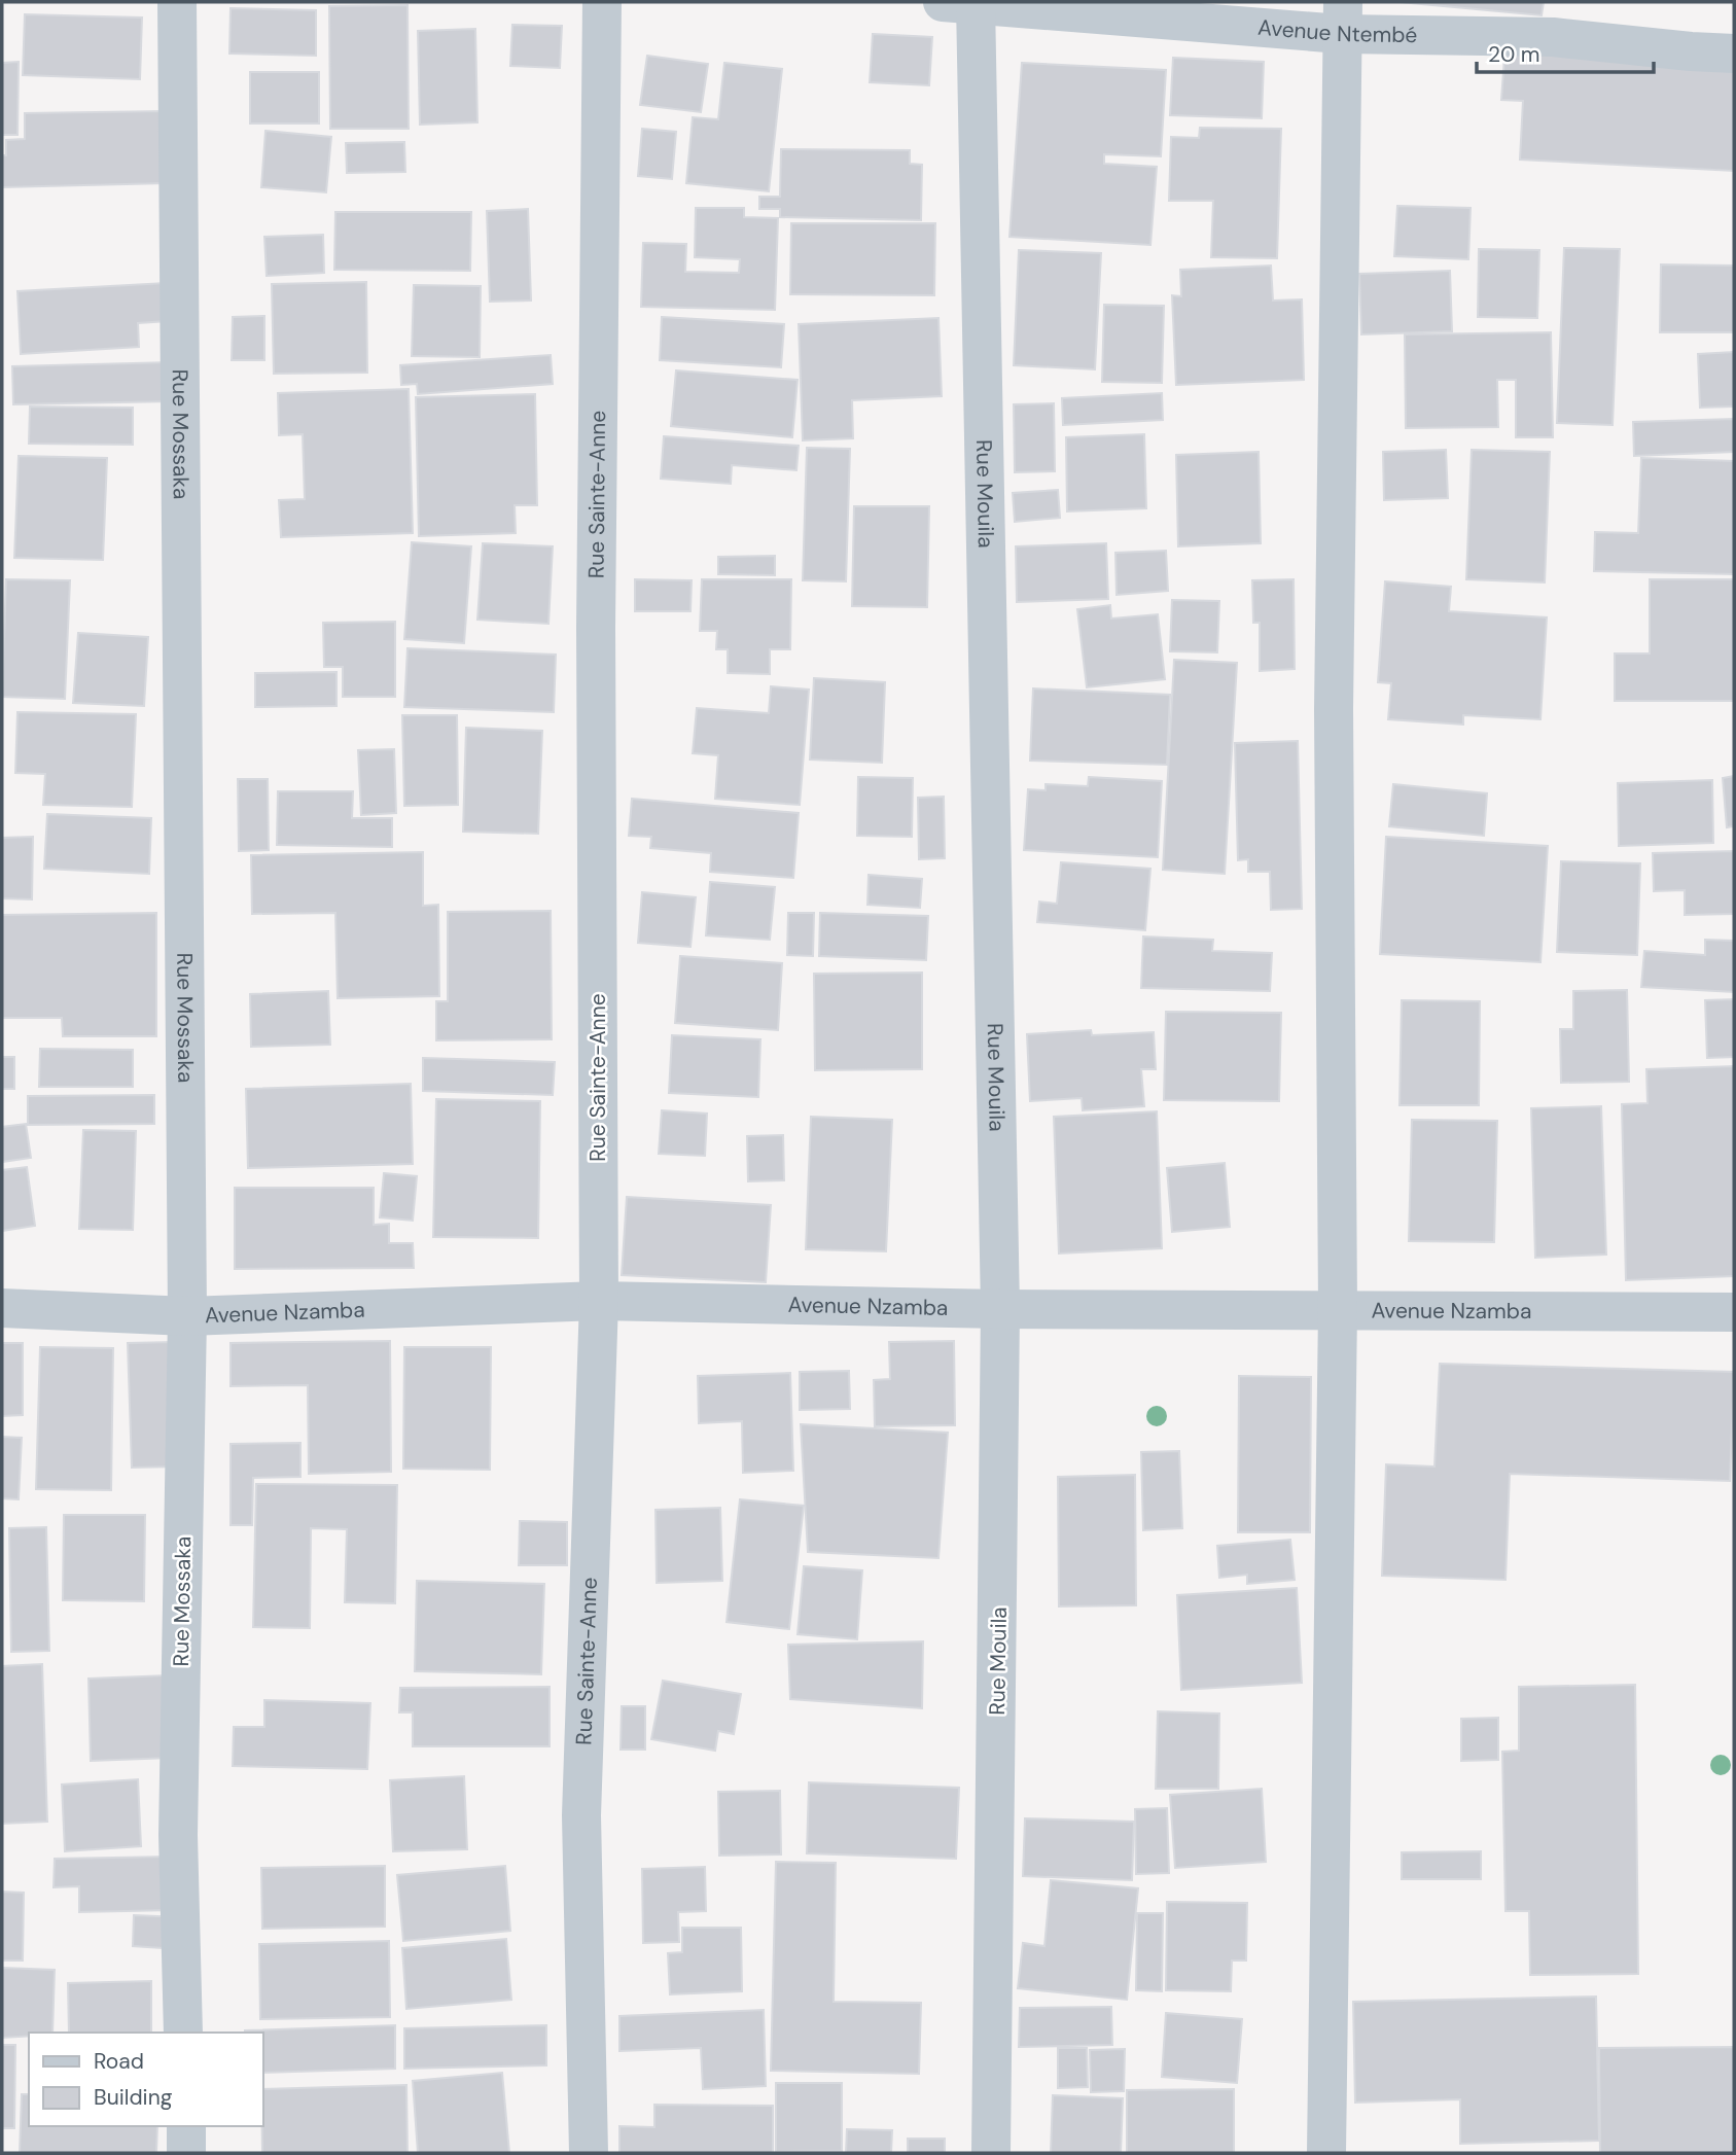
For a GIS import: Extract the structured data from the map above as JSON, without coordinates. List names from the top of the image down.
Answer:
{
  "streets": {
    "street": [
      "Avenue Ntembé",
      "Rue Mossaka",
      "Rue Sainte-Anne",
      "Rue Mouila",
      "Avenue Nzamba"
    ]
  },
  "crossings": [
    ["Avenue Ntembé", "Rue Mouila"],
    ["Rue Mossaka", "Avenue Nzamba"],
    ["Rue Sainte-Anne", "Avenue Nzamba"],
    ["Rue Mouila", "Avenue Nzamba"]
  ],
  "legend": ["Road", "Building"],
  "scale_bar": "20 m"
}
